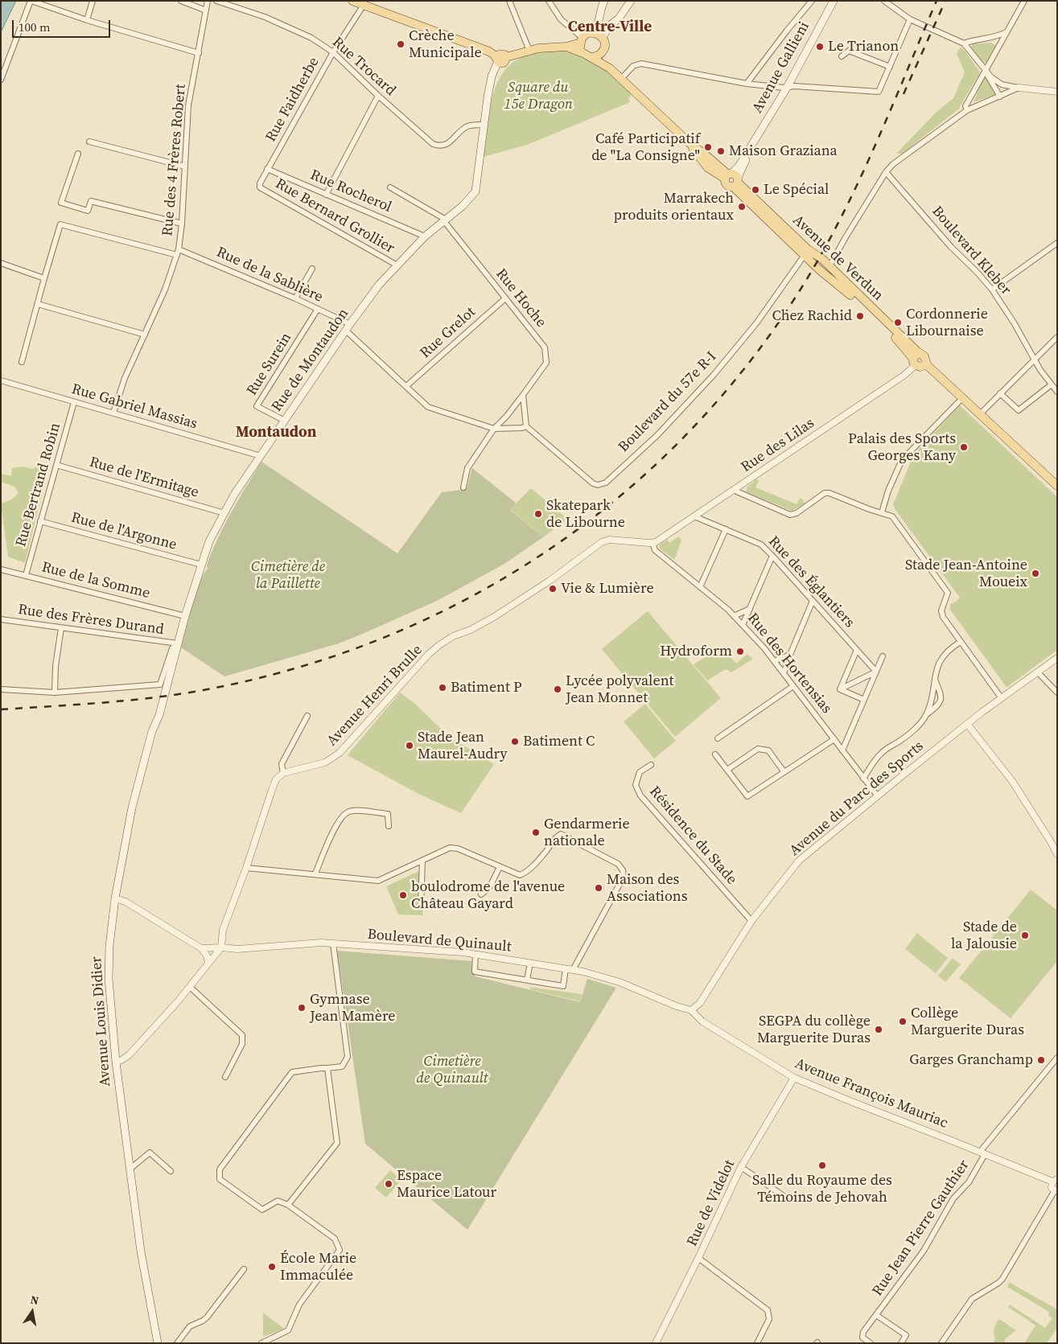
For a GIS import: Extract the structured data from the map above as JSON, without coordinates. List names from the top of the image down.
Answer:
{
  "streets": {
    "main road": [
      "Avenue Gallieni",
      "Avenue de Verdun",
      "Rue de Montaudon",
      "Avenue Louis Didier"
    ],
    "street": [
      "Rue Trocard",
      "Rue Faidherbe",
      "Rue des 4 Frères Robert",
      "Rue Rocherol",
      "Rue Bernard Grollier",
      "Boulevard Kleber",
      "Rue de la Sablière",
      "Rue Hoche",
      "Rue Grelot",
      "Rue Surein",
      "Boulevard du 57e R-I",
      "Rue Gabriel Massias",
      "Rue des Lilas",
      "Rue de l'Ermitage",
      "Rue Bertrand Robin",
      "Rue de l'Argonne",
      "Rue de la Somme",
      "Rue des Églantiers",
      "Rue des Frères Durand",
      "Rue des Hortensias",
      "Avenue Henri Brulle",
      "Avenue du Parc des Sports",
      "Résidence du Stade",
      "Boulevard de Quinault",
      "Avenue François Mauriac",
      "Rue de Videlot",
      "Rue Jean Pierre Gauthier"
    ]
  },
  "crossings": [
    ["Rue Trocard", "Rue Faidherbe"],
    ["Rue Trocard", "Rue de Montaudon"],
    ["Avenue Gallieni", "Avenue de Verdun"],
    ["Rue Faidherbe", "Rue Rocherol"],
    ["Rue Faidherbe", "Rue Bernard Grollier"],
    ["Rue des 4 Frères Robert", "Rue de la Sablière"],
    ["Rue des 4 Frères Robert", "Rue Gabriel Massias"],
    ["Rue Rocherol", "Rue de Montaudon"],
    ["Rue Bernard Grollier", "Rue de Montaudon"],
    ["Avenue de Verdun", "Boulevard du 57e R-I"],
    ["Avenue de Verdun", "Rue des Lilas"],
    ["Rue de la Sablière", "Rue Hoche"],
    ["Rue de la Sablière", "Rue Grelot"],
    ["Rue de la Sablière", "Rue de Montaudon"],
    ["Rue de la Sablière", "Rue Surein"],
    ["Rue Hoche", "Rue Grelot"],
    ["Rue Hoche", "Rue de Montaudon"],
    ["Rue de Montaudon", "Rue Surein"],
    ["Rue de Montaudon", "Rue Gabriel Massias"],
    ["Rue de Montaudon", "Rue de l'Ermitage"],
    ["Rue de Montaudon", "Rue de l'Argonne"],
    ["Rue de Montaudon", "Rue de la Somme"],
    ["Rue de Montaudon", "Rue des Frères Durand"],
    ["Rue de Montaudon", "Avenue Louis Didier"],
    ["Rue Gabriel Massias", "Rue Bertrand Robin"],
    ["Rue des Lilas", "Rue des Églantiers"],
    ["Rue des Lilas", "Rue des Hortensias"],
    ["Rue des Lilas", "Avenue Henri Brulle"],
    ["Rue de l'Ermitage", "Rue Bertrand Robin"],
    ["Rue Bertrand Robin", "Rue de l'Argonne"],
    ["Rue Bertrand Robin", "Rue de la Somme"],
    ["Rue des Hortensias", "Avenue Henri Brulle"],
    ["Rue des Hortensias", "Avenue du Parc des Sports"],
    ["Avenue du Parc des Sports", "Résidence du Stade"],
    ["Avenue du Parc des Sports", "Boulevard de Quinault"],
    ["Avenue du Parc des Sports", "Avenue François Mauriac"],
    ["Boulevard de Quinault", "Avenue François Mauriac"],
    ["Avenue François Mauriac", "Rue de Videlot"],
    ["Avenue François Mauriac", "Rue Jean Pierre Gauthier"]
  ],
  "districts": ["Centre-Ville", "Montaudon"],
  "parks": ["Square du 15e Dragon", "Cimetière de la Paillette", "Cimetière de Quinault"],
  "places": [
    "Crèche Municipale",
    "Le Trianon",
    "Café Participatif de \"La Consigne\"",
    "Maison Graziana",
    "Le Spécial",
    "Marrakech produits orientaux",
    "Chez Rachid",
    "Cordonnerie Libournaise",
    "Palais des Sports Georges Kany",
    "Skatepark de Libourne",
    "Stade Jean-Antoine Moueix",
    "Vie & Lumière",
    "Hydroform",
    "Batiment P",
    "Lycée polyvalent Jean Monnet",
    "Batiment C",
    "Stade Jean Maurel-Audry",
    "Gendarmerie nationale",
    "Maison des Associations",
    "boulodrome de l'avenue Château Gayard",
    "Stade de la Jalousie",
    "Gymnase Jean Mamère",
    "Collège Marguerite Duras",
    "SEGPA du collège Marguerite Duras",
    "Garges Granchamp",
    "Salle du Royaume des Témoins de Jehovah",
    "Espace Maurice Latour",
    "École Marie Immaculée"
  ],
  "scale_bar": "100 m",
  "north": "top"
}
